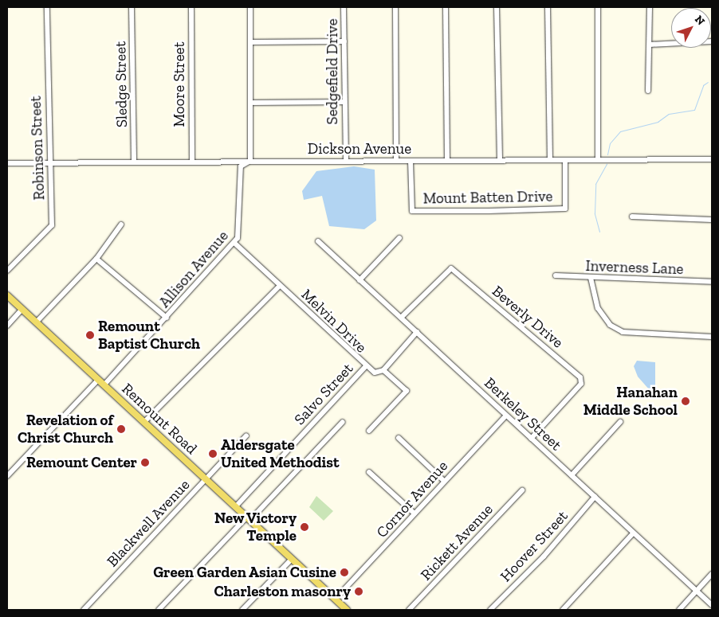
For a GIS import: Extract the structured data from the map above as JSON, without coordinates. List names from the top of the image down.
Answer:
{
  "streets": {
    "main road": ["Remount Road"],
    "street": [
      "Sedgefield Drive",
      "Sledge Street",
      "Moore Street",
      "Robinson Street",
      "Dickson Avenue",
      "Mount Batten Drive",
      "Inverness Lane",
      "Allison Avenue",
      "Beverly Drive",
      "Melvin Drive",
      "Salvo Street",
      "Berkeley Street",
      "Cornor Avenue",
      "Blackwell Avenue",
      "Rickett Avenue",
      "Hoover Street"
    ]
  },
  "crossings": [
    ["Sedgefield Drive", "Dickson Avenue"],
    ["Sledge Street", "Dickson Avenue"],
    ["Moore Street", "Dickson Avenue"],
    ["Robinson Street", "Dickson Avenue"],
    ["Dickson Avenue", "Mount Batten Drive"],
    ["Dickson Avenue", "Allison Avenue"],
    ["Allison Avenue", "Melvin Drive"],
    ["Allison Avenue", "Remount Road"],
    ["Beverly Drive", "Berkeley Street"],
    ["Melvin Drive", "Salvo Street"],
    ["Salvo Street", "Remount Road"],
    ["Berkeley Street", "Cornor Avenue"],
    ["Berkeley Street", "Hoover Street"],
    ["Remount Road", "Cornor Avenue"],
    ["Remount Road", "Blackwell Avenue"]
  ],
  "places": [
    "Remount Baptist Church",
    "Hanahan Middle School",
    "Revelation of Christ Church",
    "Aldersgate United Methodist",
    "Remount Center",
    "New Victory Temple",
    "Green Garden Asian Cusine",
    "Charleston masonry"
  ],
  "north": "top right"
}
